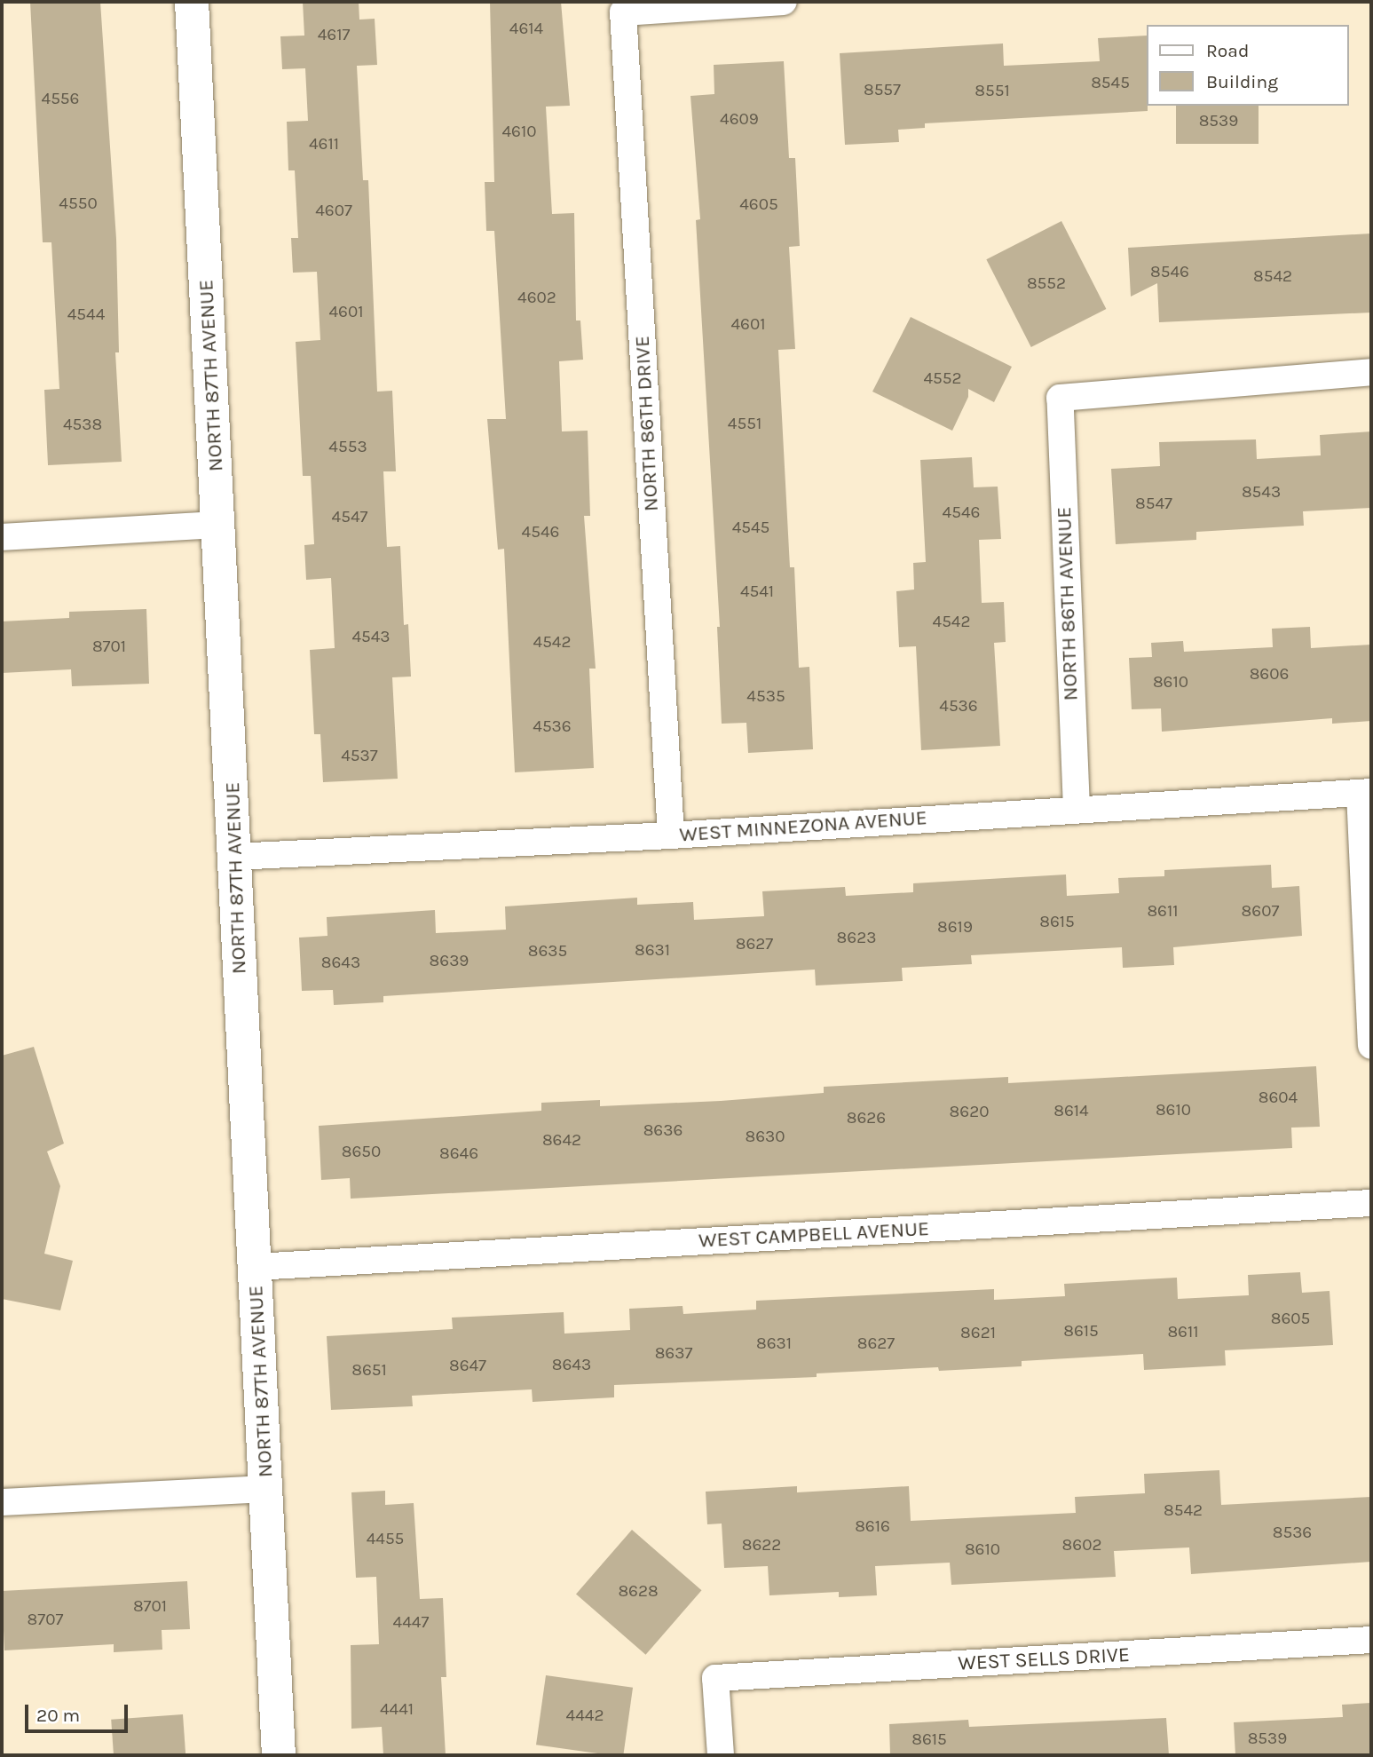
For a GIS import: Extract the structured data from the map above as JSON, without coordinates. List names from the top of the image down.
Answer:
{
  "streets": {
    "street": [
      "NORTH 87TH AVENUE",
      "NORTH 86TH DRIVE",
      "NORTH 86TH AVENUE",
      "WEST MINNEZONA AVENUE",
      "WEST CAMPBELL AVENUE",
      "WEST SELLS DRIVE"
    ]
  },
  "crossings": [
    ["NORTH 87TH AVENUE", "WEST MINNEZONA AVENUE"],
    ["NORTH 87TH AVENUE", "WEST CAMPBELL AVENUE"],
    ["NORTH 86TH DRIVE", "WEST MINNEZONA AVENUE"],
    ["NORTH 86TH AVENUE", "WEST MINNEZONA AVENUE"]
  ],
  "house_numbers": [
    "4614",
    "4617",
    "8545",
    "8557",
    "8551",
    "4556",
    "4609",
    "8539",
    "4610",
    "4611",
    "4550",
    "4605",
    "4607",
    "8546",
    "8542",
    "8552",
    "4602",
    "4601",
    "4544",
    "4601",
    "4552",
    "4551",
    "4538",
    "4553",
    "8543",
    "8547",
    "4546",
    "4547",
    "4545",
    "4546",
    "4541",
    "4542",
    "4543",
    "4542",
    "8701",
    "8606",
    "8610",
    "4535",
    "4536",
    "4536",
    "4537",
    "8611",
    "8607",
    "8615",
    "8619",
    "8623",
    "8627",
    "8631",
    "8635",
    "8639",
    "8643",
    "8604",
    "8610",
    "8614",
    "8620",
    "8626",
    "8636",
    "8630",
    "8642",
    "8650",
    "8646",
    "8605",
    "8615",
    "8611",
    "8621",
    "8631",
    "8627",
    "8637",
    "8643",
    "8647",
    "8651",
    "8542",
    "8616",
    "8536",
    "4455",
    "8622",
    "8602",
    "8610",
    "8628",
    "8701",
    "8707",
    "4447",
    "4441",
    "4442",
    "8539",
    "8615"
  ],
  "legend": ["Road", "Building"],
  "scale_bar": "20 m"
}
